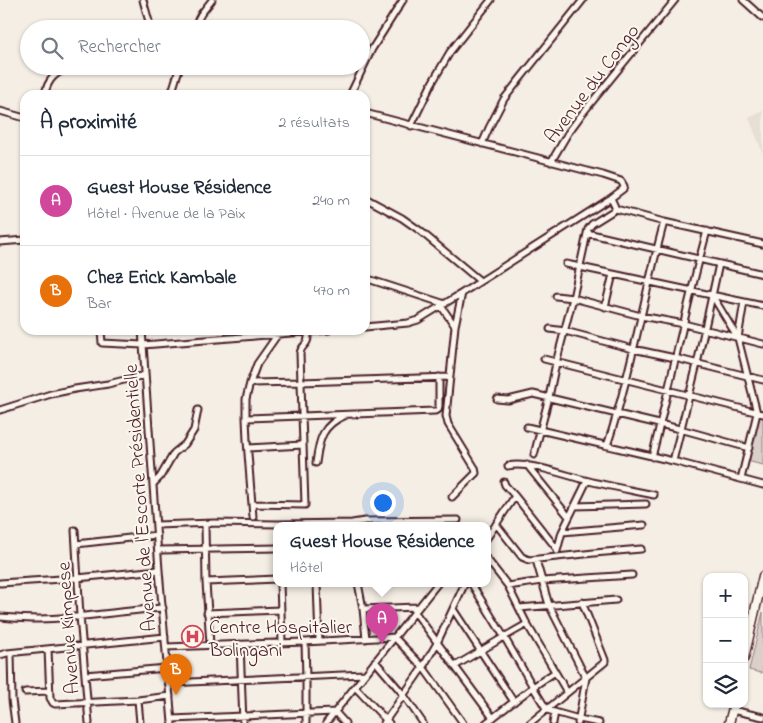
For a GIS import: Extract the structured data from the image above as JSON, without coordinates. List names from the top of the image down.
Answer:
{
  "streets": {
    "street": ["Avenue du Congo", "Avenue de l'Escorte Présidentielle", "Avenue Kimpese"]
  },
  "places": {
    "hospital": ["Centre Hospitalier Bolingani"]
  },
  "page": {
    "search": "Rechercher",
    "heading": ["À proximité", "2 résultats"],
    "list": [
      {
        "mark": "A",
        "name": "Guest House Résidence",
        "note": "Hôtel · Avenue de la Paix",
        "value": "240 m"
      },
      {
        "mark": "B",
        "name": "Chez Erick Kambale",
        "note": "Bar",
        "value": "470 m"
      }
    ],
    "popup": ["Guest House Résidence", "Hôtel"],
    "map_buttons": ["+", "−"],
    "pins": ["A", "B"]
  }
}
